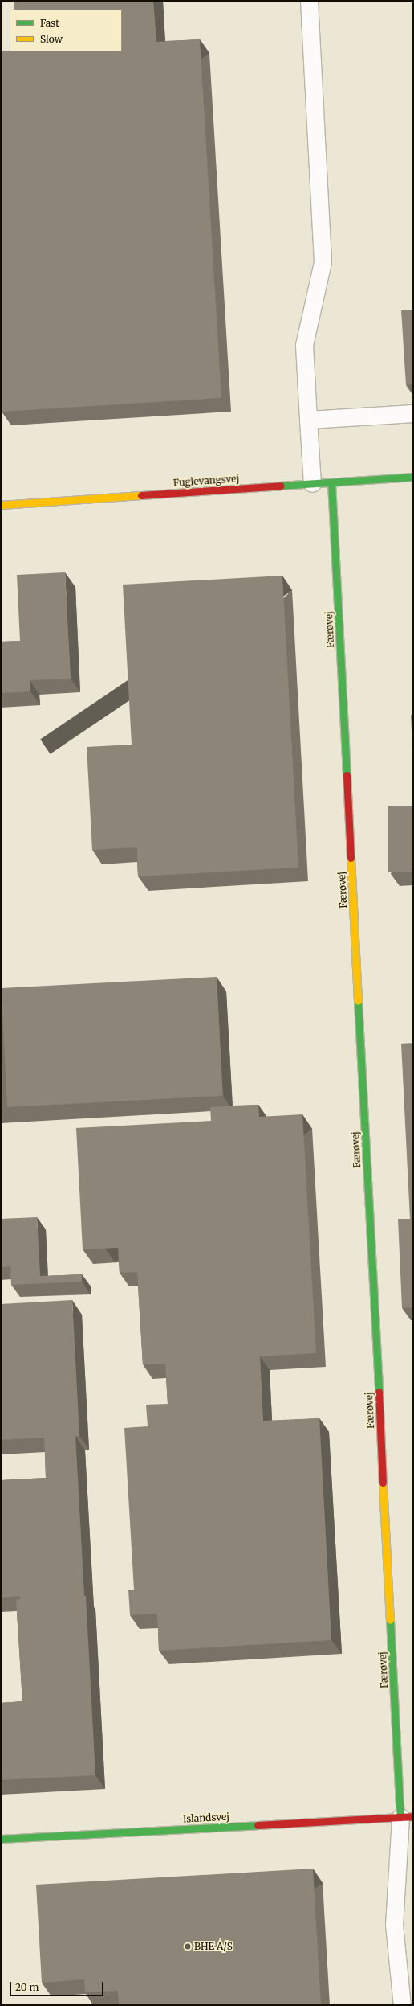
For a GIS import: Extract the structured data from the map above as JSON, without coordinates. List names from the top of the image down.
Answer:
{
  "streets": {
    "street": ["Fuglevangsvej", "Færøvej", "Islandsvej"]
  },
  "crossings": [
    ["Fuglevangsvej", "Færøvej"],
    ["Færøvej", "Islandsvej"]
  ],
  "places": ["BHE A/S"],
  "legend": ["Fast", "Slow"],
  "scale_bar": "20 m"
}
